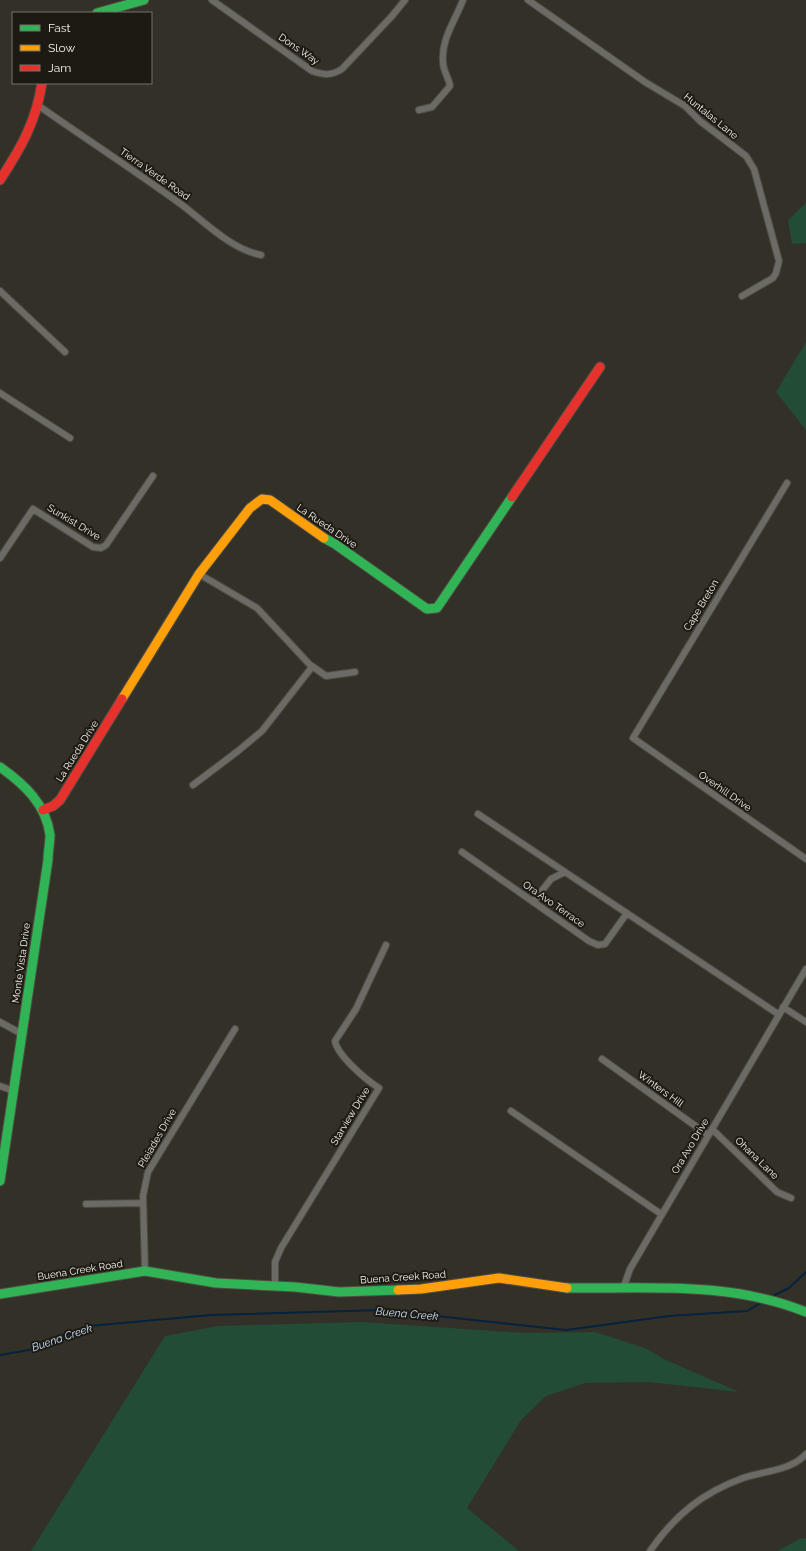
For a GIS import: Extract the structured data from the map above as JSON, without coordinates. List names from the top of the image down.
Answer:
{
  "streets": {
    "main road": ["La Rueda Drive", "Monte Vista Drive", "Buena Creek Road"],
    "street": [
      "Dons Way",
      "Huntalas Lane",
      "Tierra Verde Road",
      "Sunkist Drive",
      "Cape Breton",
      "Overhill Drive",
      "Ora Avo Terrace",
      "Winters Hill",
      "Starview Drive",
      "Pleiades Drive",
      "Ora Avo Drive",
      "Ohana Lane"
    ]
  },
  "crossings": [
    ["La Rueda Drive", "Monte Vista Drive"],
    ["Cape Breton", "Overhill Drive"],
    ["Winters Hill", "Ora Avo Drive"],
    ["Starview Drive", "Buena Creek Road"],
    ["Pleiades Drive", "Buena Creek Road"],
    ["Ora Avo Drive", "Ohana Lane"],
    ["Ora Avo Drive", "Buena Creek Road"]
  ],
  "water": ["Buena Creek"],
  "legend": ["Fast", "Slow", "Jam"]
}
